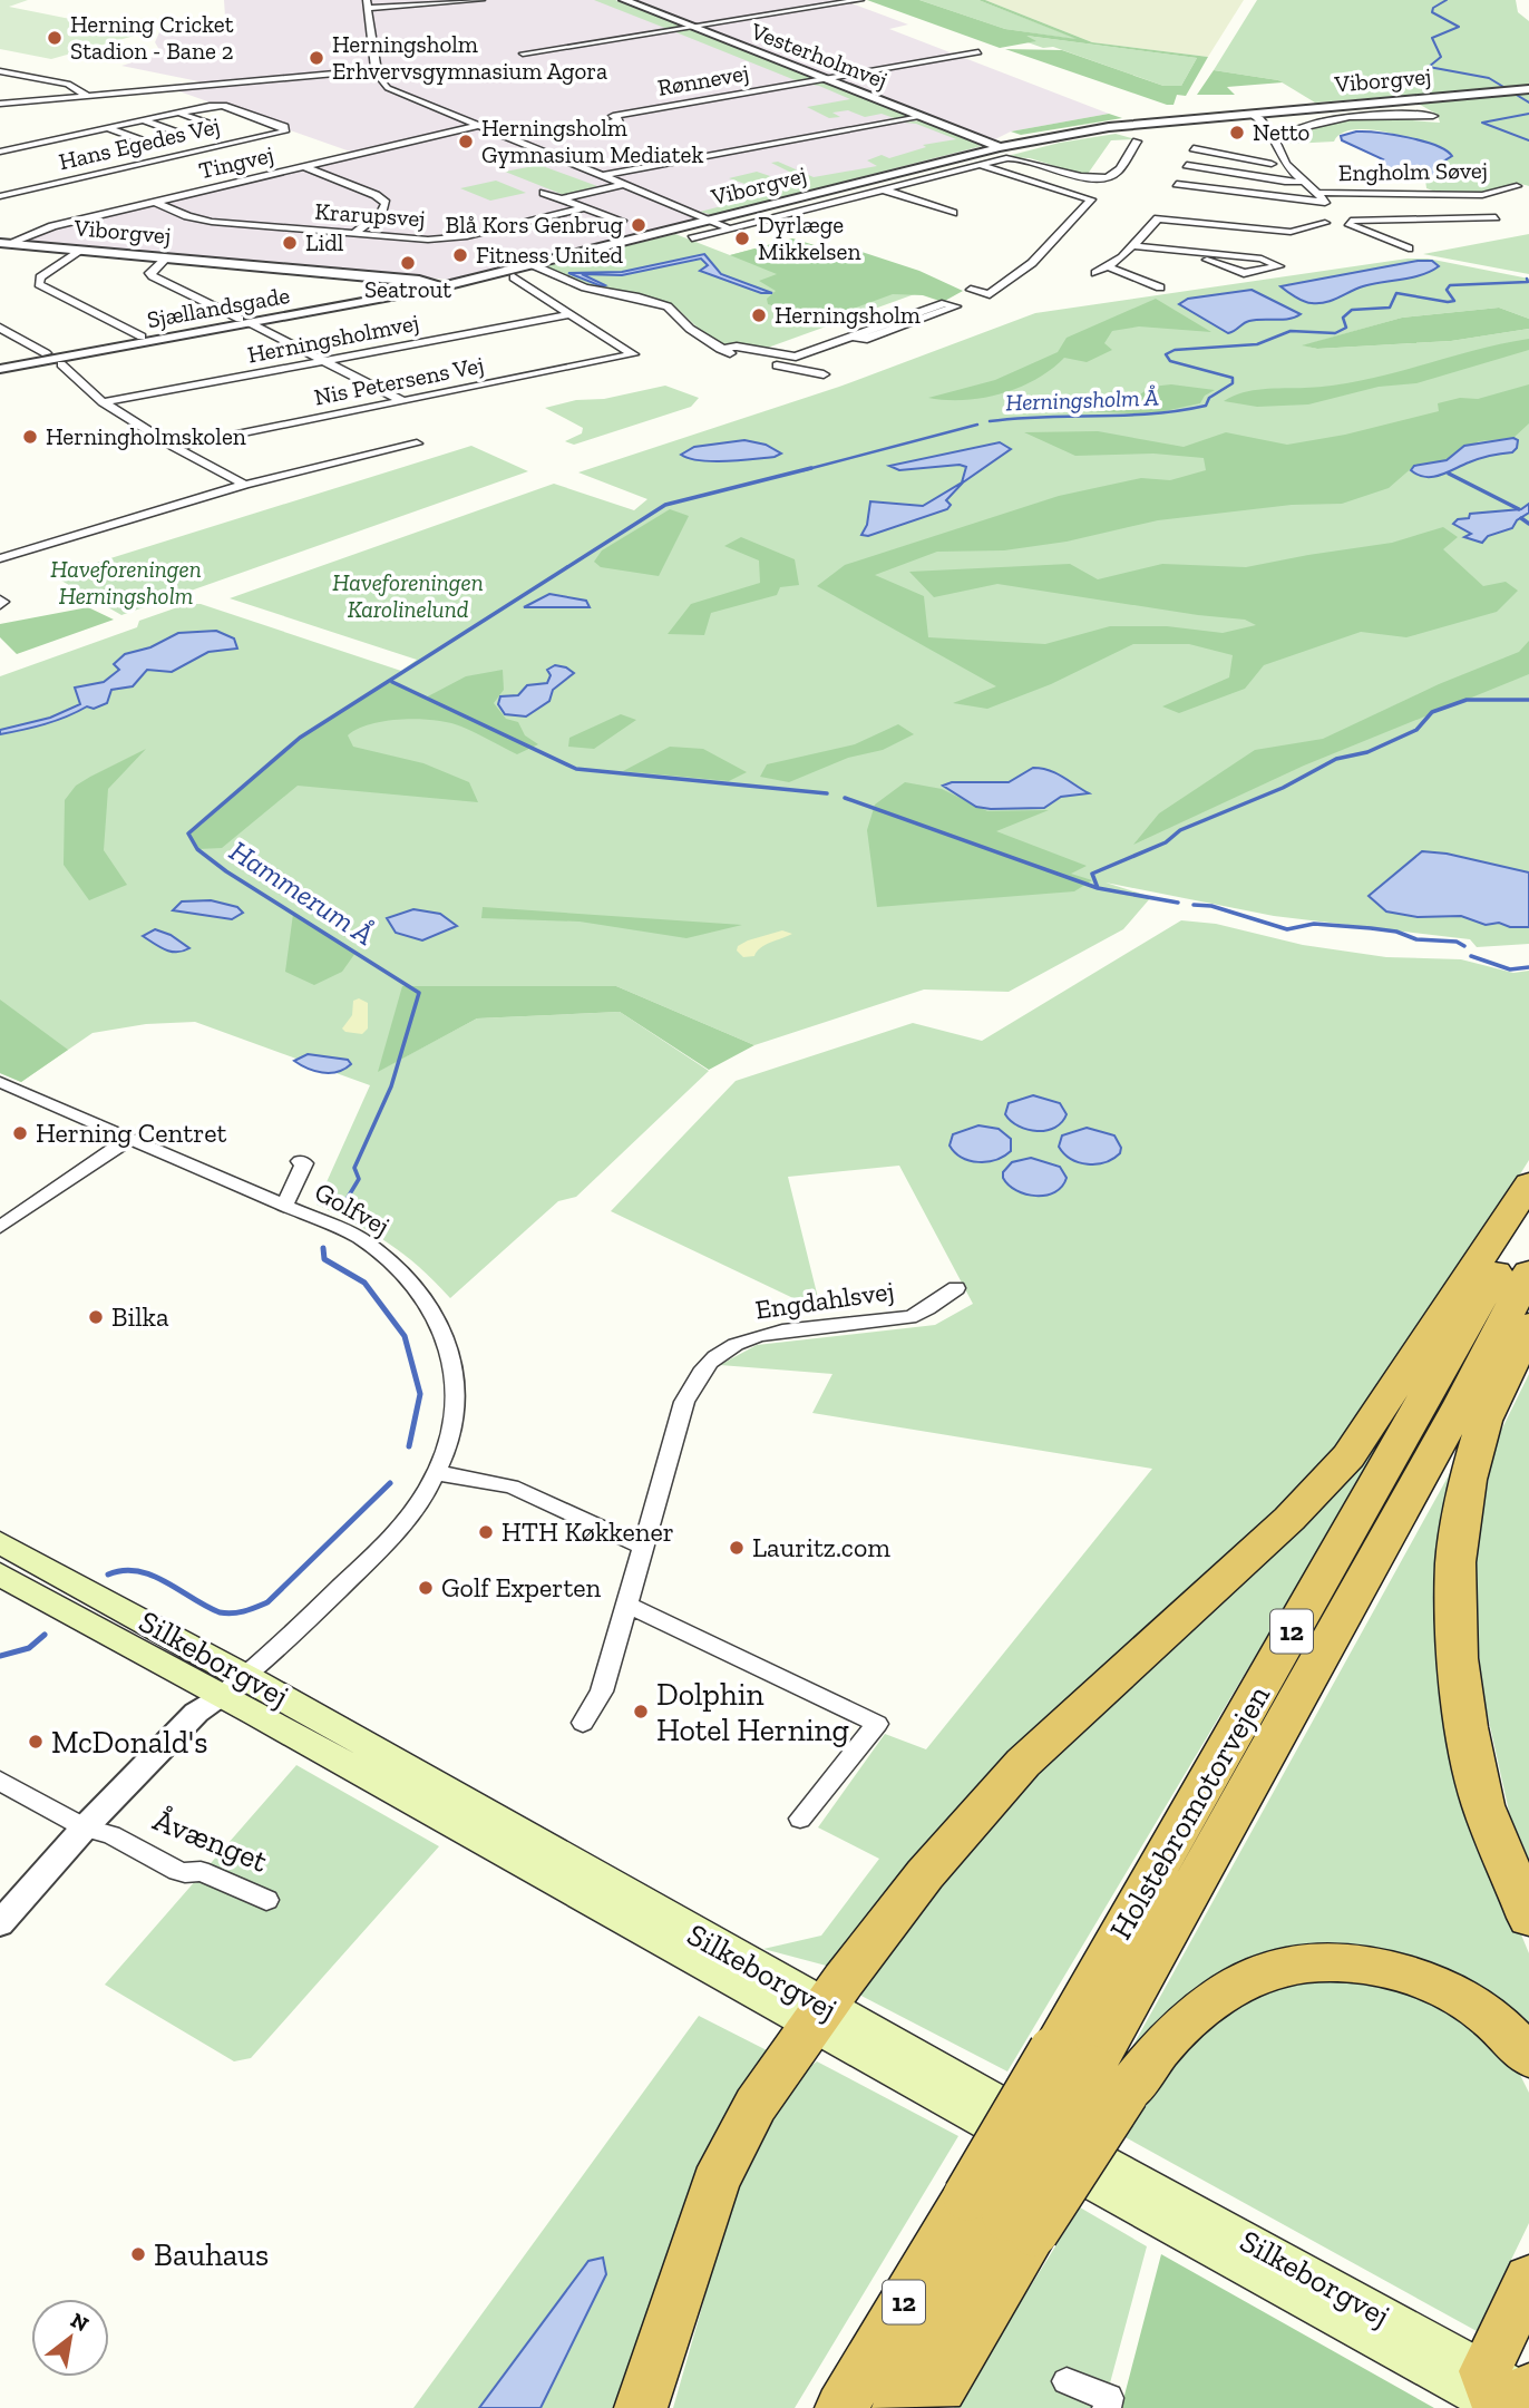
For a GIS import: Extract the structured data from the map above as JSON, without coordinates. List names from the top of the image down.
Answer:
{
  "streets": {
    "highway": ["12", "Holstebromotorvejen"],
    "main road": ["Silkeborgvej"],
    "street": [
      "Vesterholmvej",
      "Rønnevej",
      "Viborgvej",
      "Hans Egedes Vej",
      "Tingvej",
      "Engholm Søvej",
      "Krarupsvej",
      "Sjællandsgade",
      "Herningsholmvej",
      "Nis Petersens Vej",
      "Golfvej",
      "Engdahlsvej",
      "Åvænget"
    ]
  },
  "crossings": [
    ["Vesterholmvej", "Rønnevej"],
    ["Vesterholmvej", "Viborgvej"],
    ["Viborgvej", "Tingvej"],
    ["Viborgvej", "Sjællandsgade"],
    ["Tingvej", "Krarupsvej"],
    ["Herningsholmvej", "Nis Petersens Vej"],
    ["Golfvej", "Silkeborgvej"],
    ["Golfvej", "Åvænget"],
    ["Silkeborgvej", "Åvænget"]
  ],
  "water": ["Herningsholm Å", "Hammerum Å"],
  "parks": ["Haveforeningen Herningsholm", "Haveforeningen Karolinelund"],
  "places": [
    "Herning Cricket Stadion - Bane 2",
    "Herningsholm Erhvervsgymnasium Agora",
    "Netto",
    "Herningsholm Gymnasium Mediatek",
    "Blå Kors Genbrug",
    "Dyrlæge Mikkelsen",
    "Lidl",
    "Fitness United",
    "Seatrout",
    "Herningsholm",
    "Herningholmskolen",
    "Herning Centret",
    "Bilka",
    "HTH Køkkener",
    "Lauritz.com",
    "Golf Experten",
    "Dolphin Hotel Herning",
    "McDonald's",
    "Bauhaus"
  ],
  "north": "top right"
}
